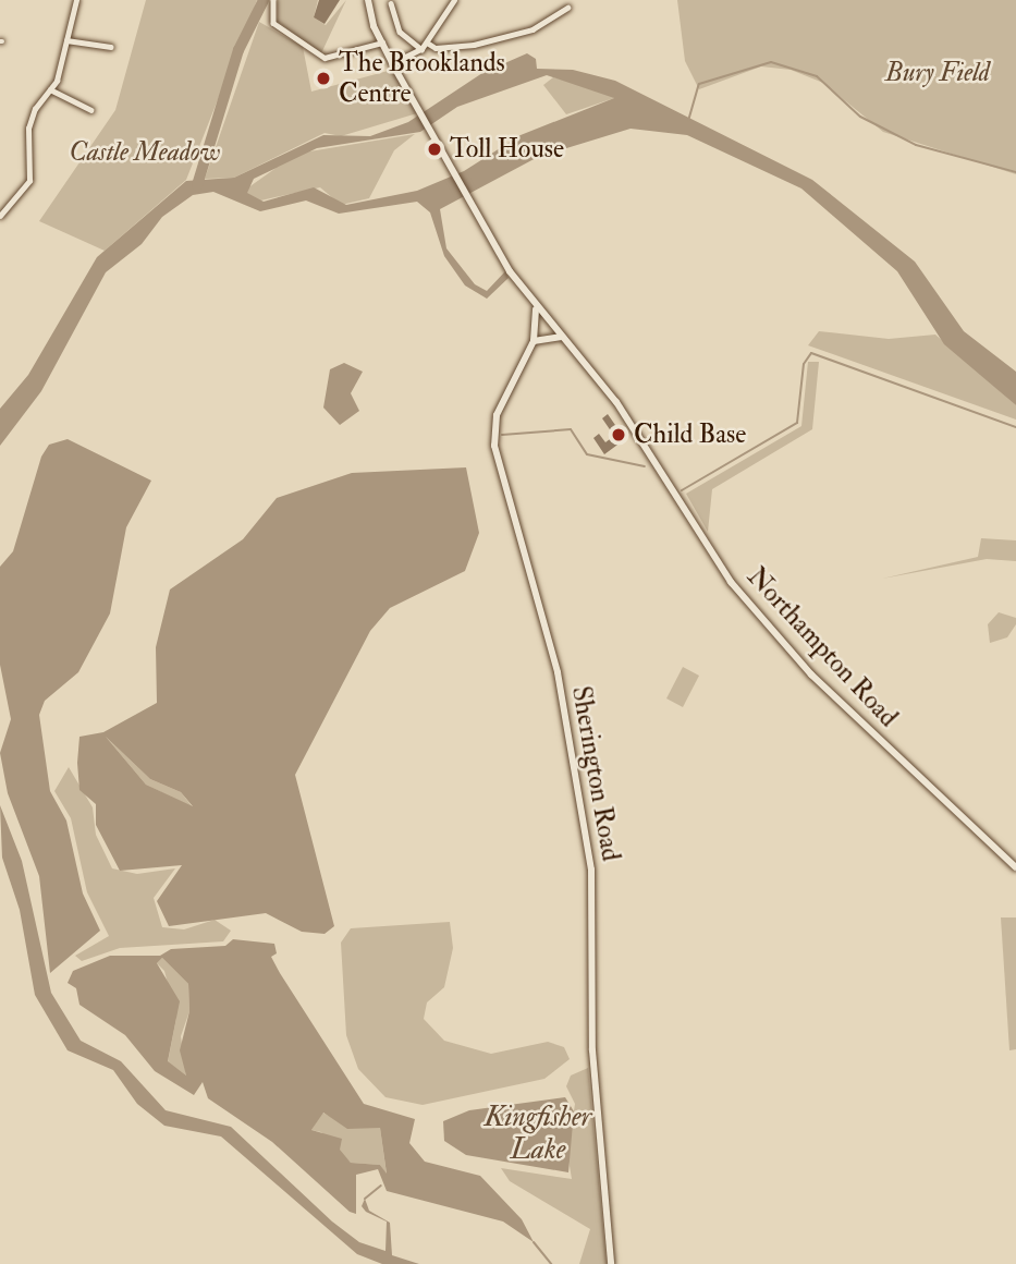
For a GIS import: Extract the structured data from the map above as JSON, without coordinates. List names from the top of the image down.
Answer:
{
  "streets": {
    "main road": ["Northampton Road", "Sherington Road"]
  },
  "crossings": [
    ["Northampton Road", "Sherington Road"]
  ],
  "water": ["Kingfisher Lake"],
  "parks": ["Bury Field", "Castle Meadow"],
  "places": ["The Brooklands Centre", "Toll House", "Child Base"]
}
